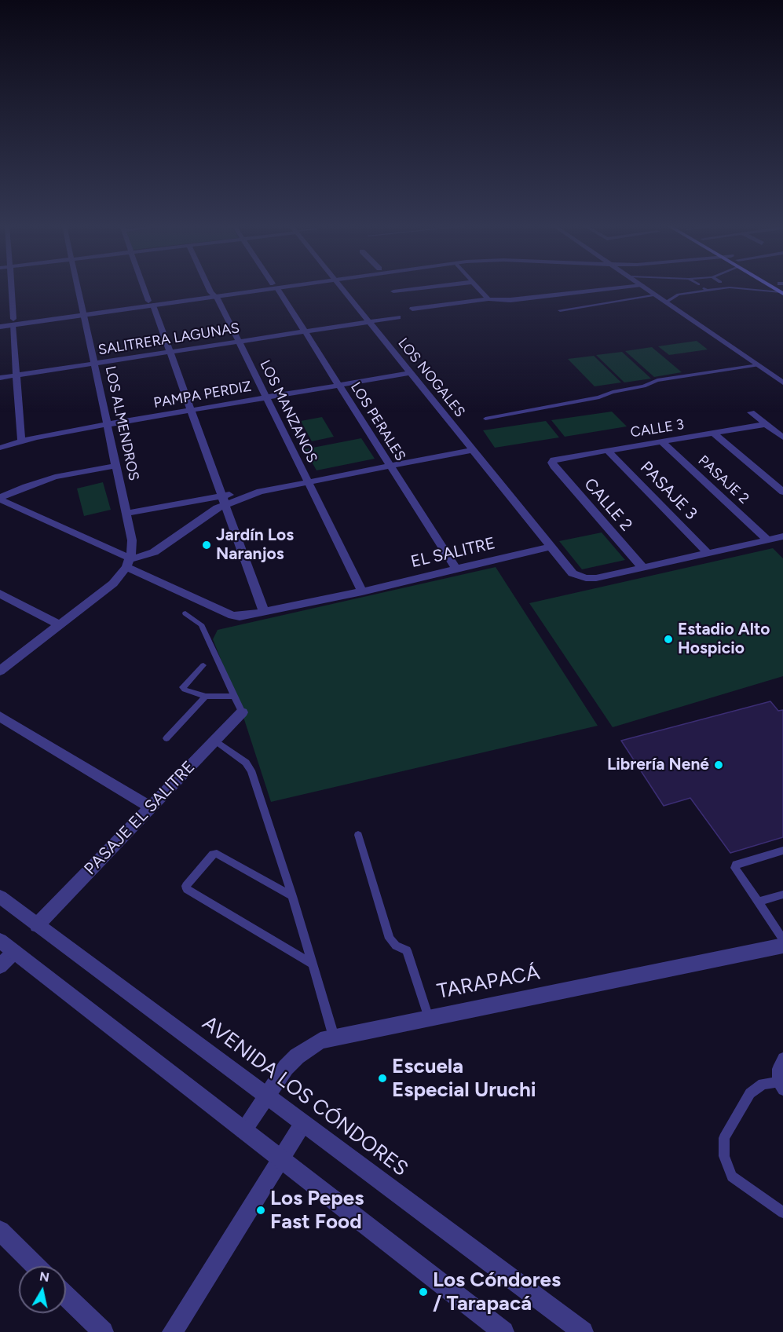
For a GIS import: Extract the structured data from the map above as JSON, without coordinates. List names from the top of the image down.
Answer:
{
  "streets": {
    "street": [
      "SALITRERA LAGUNAS",
      "LOS NOGALES",
      "PAMPA PERDIZ",
      "LOS MANZANOS",
      "LOS PERALES",
      "LOS ALMENDROS",
      "CALLE 3",
      "PASAJE 2",
      "PASAJE 3",
      "CALLE 2",
      "EL SALITRE",
      "PASAJE EL SALITRE",
      "TARAPACÁ",
      "AVENIDA LOS CÓNDORES"
    ]
  },
  "crossings": [
    ["SALITRERA LAGUNAS", "LOS NOGALES"],
    ["SALITRERA LAGUNAS", "LOS MANZANOS"],
    ["SALITRERA LAGUNAS", "LOS PERALES"],
    ["SALITRERA LAGUNAS", "LOS ALMENDROS"],
    ["LOS NOGALES", "PAMPA PERDIZ"],
    ["LOS NOGALES", "EL SALITRE"],
    ["PAMPA PERDIZ", "LOS MANZANOS"],
    ["PAMPA PERDIZ", "LOS PERALES"],
    ["PAMPA PERDIZ", "LOS ALMENDROS"],
    ["LOS MANZANOS", "EL SALITRE"],
    ["LOS PERALES", "EL SALITRE"],
    ["LOS ALMENDROS", "EL SALITRE"],
    ["CALLE 3", "PASAJE 2"],
    ["CALLE 3", "PASAJE 3"],
    ["CALLE 3", "CALLE 2"],
    ["PASAJE EL SALITRE", "AVENIDA LOS CÓNDORES"],
    ["TARAPACÁ", "AVENIDA LOS CÓNDORES"]
  ],
  "places": [
    "Jardín Los Naranjos",
    "Estadio Alto Hospicio",
    "Librería Nené",
    "Escuela Especial Uruchi",
    "Los Pepes Fast Food",
    "Los Cóndores / Tarapacá"
  ],
  "north": "top"
}
